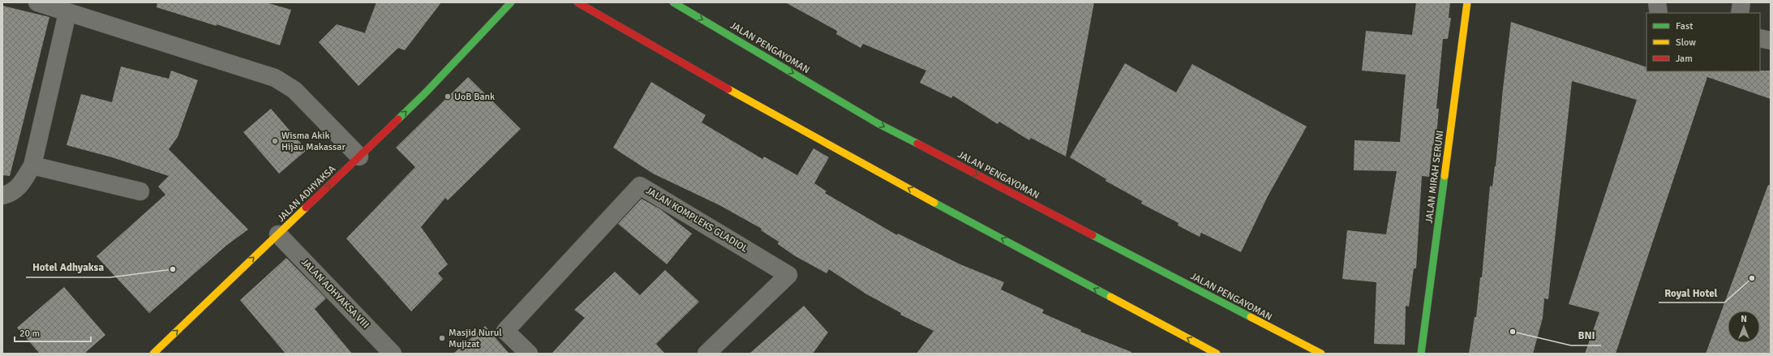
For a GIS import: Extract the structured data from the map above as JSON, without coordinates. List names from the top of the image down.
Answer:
{
  "streets": {
    "street": [
      "JALAN PENGAYOMAN",
      "JALAN MIRAH SERUNI",
      "JALAN ADHYAKSA",
      "JALAN KOMPLEKS GLADIOL",
      "JALAN ADHYAKSA VIII"
    ]
  },
  "crossings": [
    ["JALAN ADHYAKSA", "JALAN ADHYAKSA VIII"]
  ],
  "one_way": ["JALAN ADHYAKSA"],
  "places": [
    "UoB Bank",
    "Wisma Akik Hijau Makassar",
    "Hotel Adhyaksa",
    "Royal Hotel",
    "BNI",
    "Masjid Nurul Mujizat"
  ],
  "legend": ["Fast", "Slow", "Jam"],
  "scale_bar": "20 m",
  "north": "top"
}
